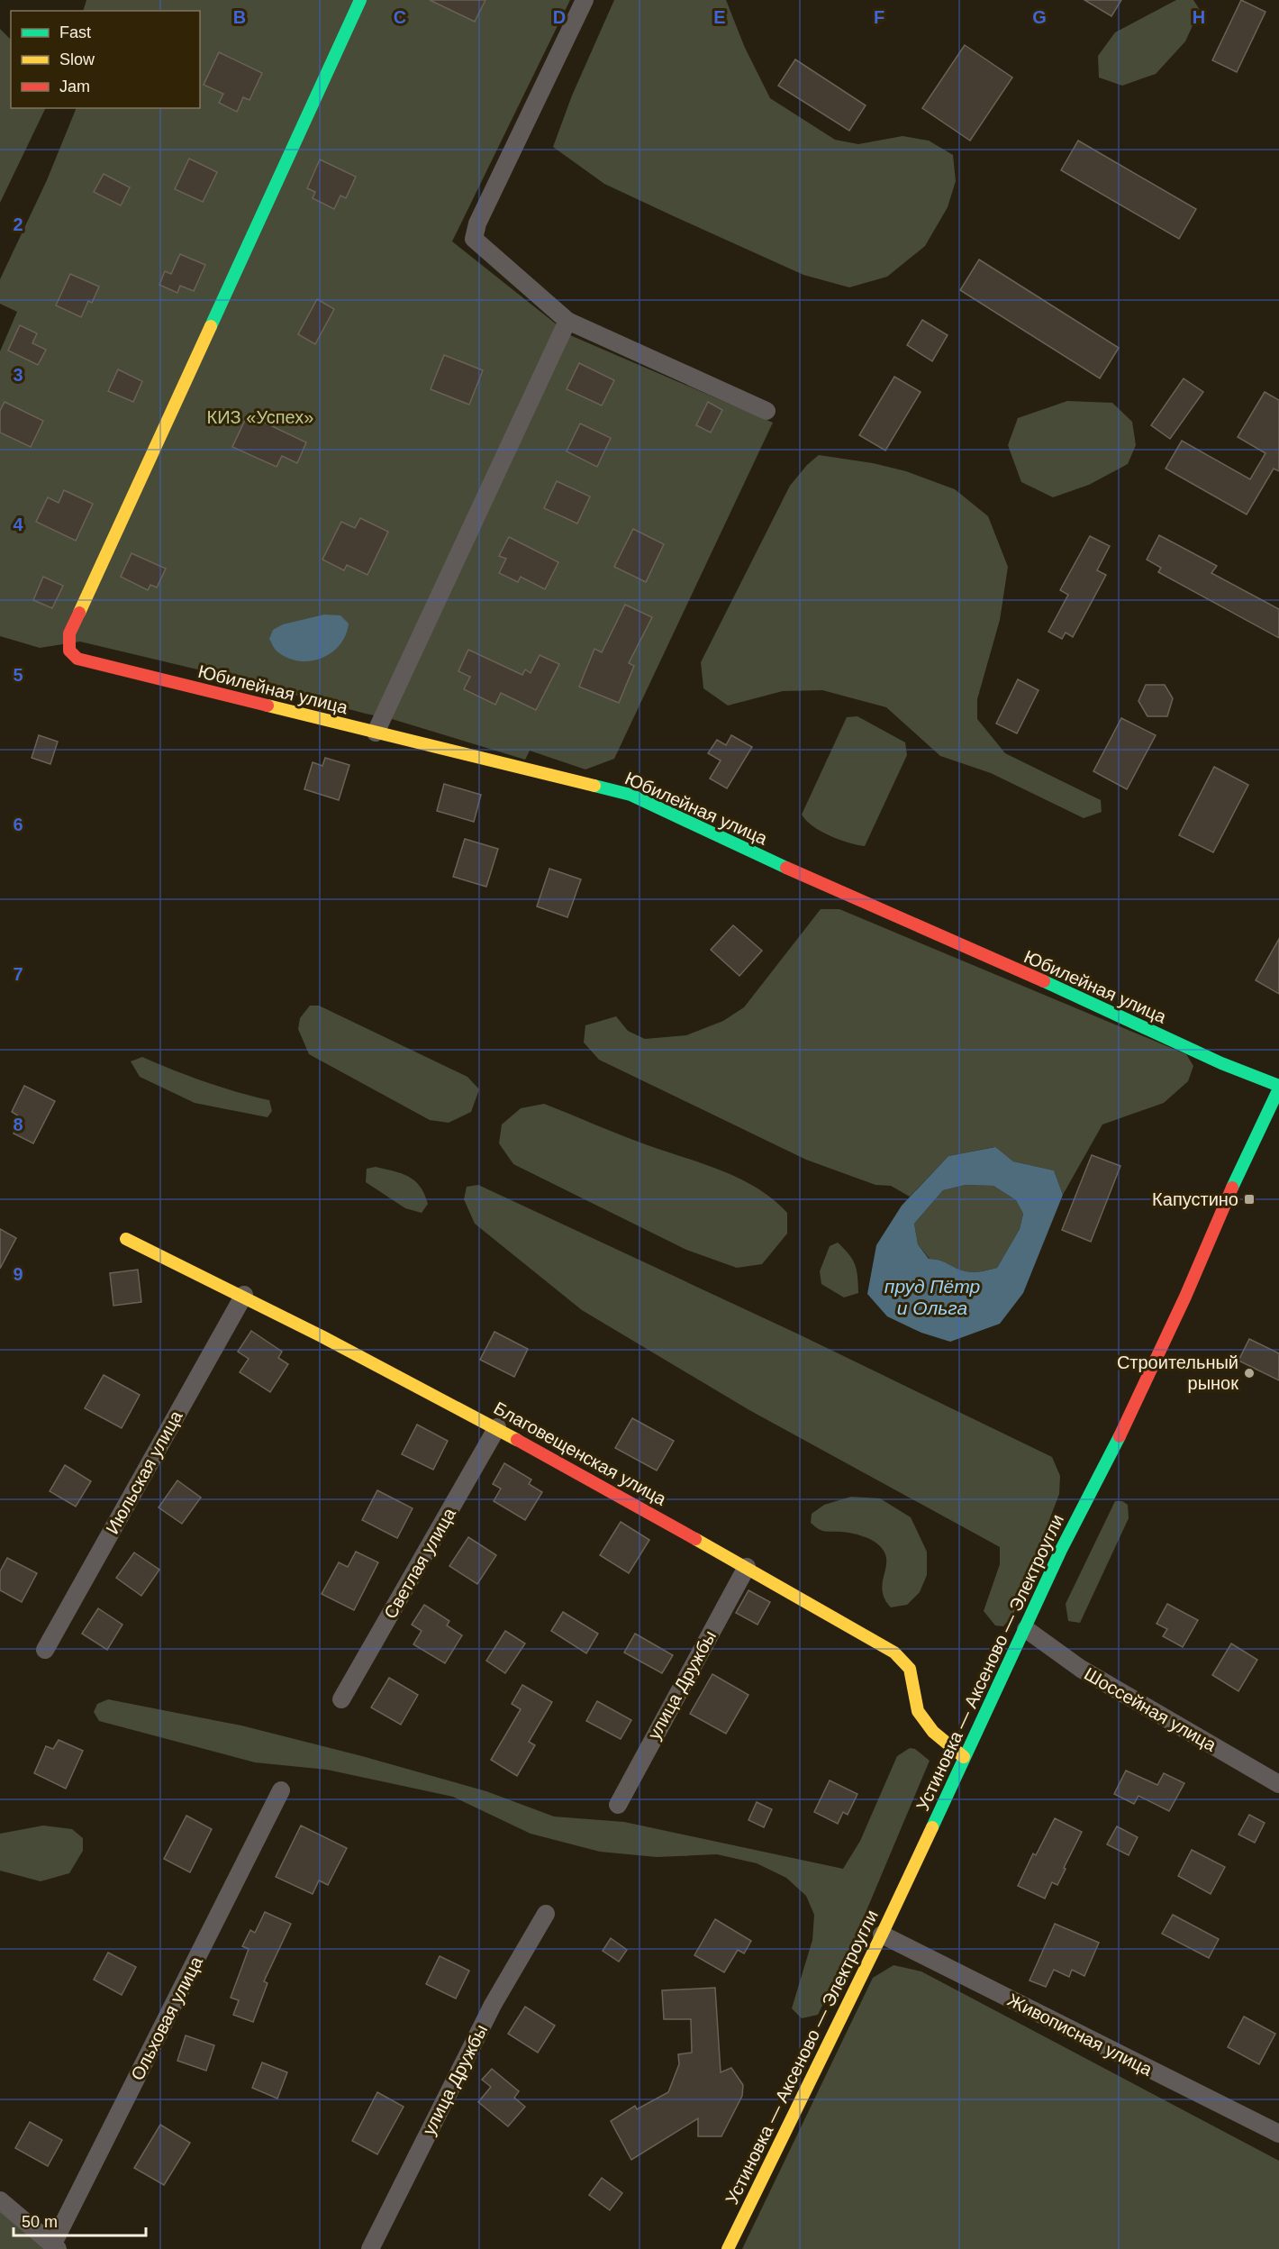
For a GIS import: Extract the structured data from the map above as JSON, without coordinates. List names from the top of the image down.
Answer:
{
  "streets": {
    "street": [
      "Юбилейная улица",
      "Благовещенская улица",
      "Июльская улица",
      "Светлая улица",
      "Устиновка — Аксеново — Электроугли",
      "улица Дружбы",
      "Шоссейная улица",
      "Ольховая улица",
      "Живописная улица"
    ]
  },
  "crossings": [
    ["Юбилейная улица", "Устиновка — Аксеново — Электроугли"],
    ["Благовещенская улица", "Июльская улица"],
    ["Благовещенская улица", "Светлая улица"],
    ["Благовещенская улица", "Устиновка — Аксеново — Электроугли"],
    ["Благовещенская улица", "улица Дружбы"],
    ["Устиновка — Аксеново — Электроугли", "Шоссейная улица"],
    ["Устиновка — Аксеново — Электроугли", "Живописная улица"]
  ],
  "water": ["пруд Пётр и Ольга"],
  "parks": ["КИЗ «Успех»"],
  "places": {
    "transit": ["Капустино"],
    "other": ["Строительный рынок"]
  },
  "legend": ["Fast", "Slow", "Jam"],
  "scale_bar": "50 m",
  "grid": {
    "columns": [
      "B",
      "C",
      "D",
      "E",
      "F",
      "G",
      "H"
    ],
    "rows": [
      "2",
      "3",
      "4",
      "5",
      "6",
      "7",
      "8",
      "9"
    ]
  }
}
